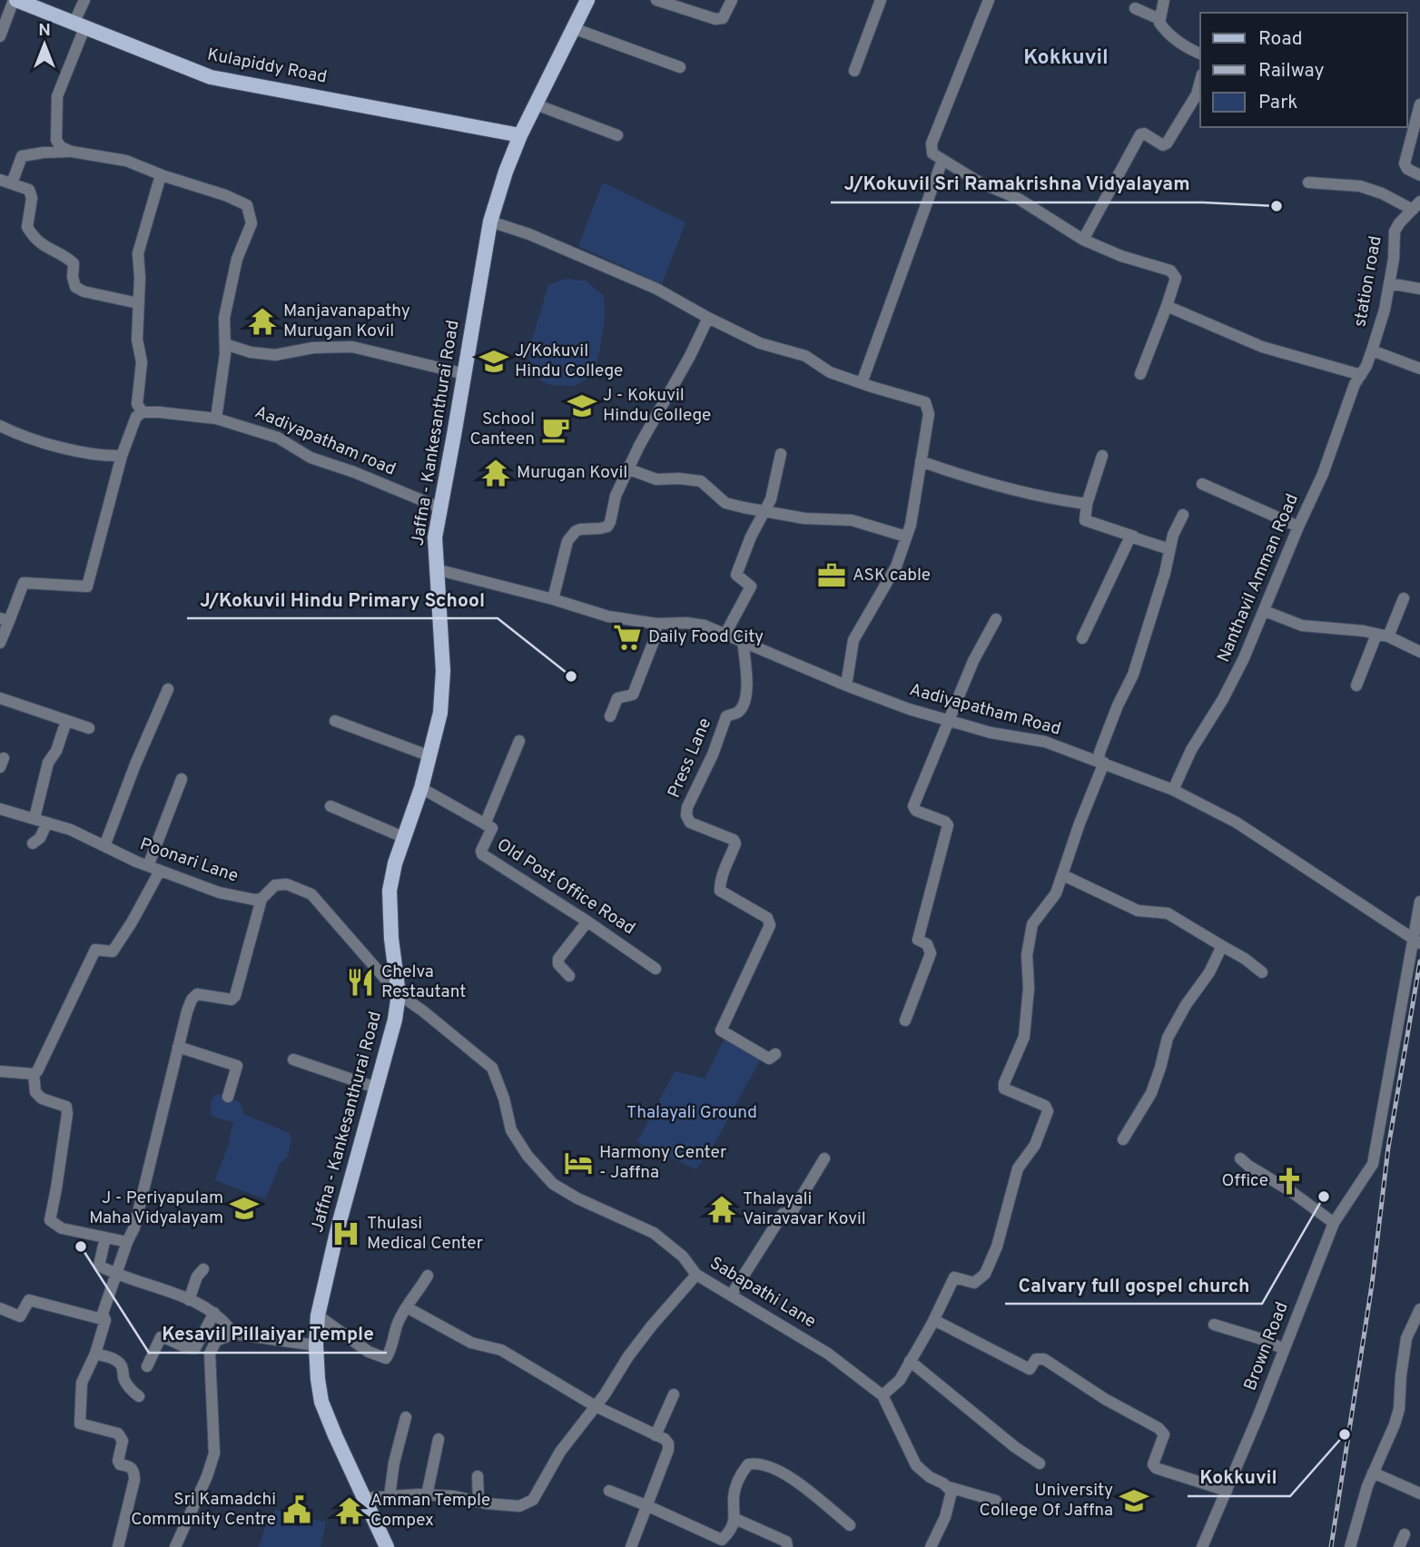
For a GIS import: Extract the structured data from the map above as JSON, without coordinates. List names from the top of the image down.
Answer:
{
  "streets": {
    "main road": ["Kulapiddy Road", "Jaffna - Kankesanthurai Road"],
    "street": [
      "station road",
      "Aadiyapatham road",
      "Nanthavil Amman Road",
      "Aadiyapatham Road",
      "Press Lane",
      "Poonari Lane",
      "Old Post Office Road",
      "Sabapathi Lane",
      "Brown Road"
    ]
  },
  "crossings": [
    ["Kulapiddy Road", "Jaffna - Kankesanthurai Road"],
    ["station road", "Nanthavil Amman Road"],
    ["Jaffna - Kankesanthurai Road", "Aadiyapatham road"],
    ["Jaffna - Kankesanthurai Road", "Aadiyapatham Road"],
    ["Jaffna - Kankesanthurai Road", "Old Post Office Road"],
    ["Jaffna - Kankesanthurai Road", "Sabapathi Lane"],
    ["Nanthavil Amman Road", "Aadiyapatham Road"],
    ["Aadiyapatham Road", "Press Lane"],
    ["Aadiyapatham Road", "Brown Road"]
  ],
  "districts": ["Kokkuvil"],
  "parks": ["Thalayali Ground"],
  "places": {
    "other": [
      "J/Kokuvil Sri Ramakrishna Vidyalayam",
      "J/Kokuvil Hindu Primary School",
      "Calvary full gospel church",
      "Kesavil Pillaiyar Temple",
      "Kokkuvil"
    ],
    "temple": [
      "Manjavanapathy Murugan Kovil",
      "Murugan Kovil",
      "Thalayali Vairavavar Kovil",
      "Amman Temple Compex"
    ],
    "school or university": [
      "J/Kokuvil Hindu College",
      "J - Kokuvil Hindu College",
      "J - Periyapulam Maha Vidyalayam",
      "University College Of Jaffna"
    ],
    "cafe": ["School Canteen"],
    "office": ["ASK cable"],
    "supermarket": ["Daily Food City"],
    "restaurant": ["Chelva Restautant"],
    "hotel": ["Harmony Center - Jaffna"],
    "church": ["Office"],
    "hospital": ["Thulasi Medical Center"],
    "public building": ["Sri Kamadchi Community Centre"]
  },
  "legend": ["Road", "Railway", "Park"],
  "north": "top"
}
